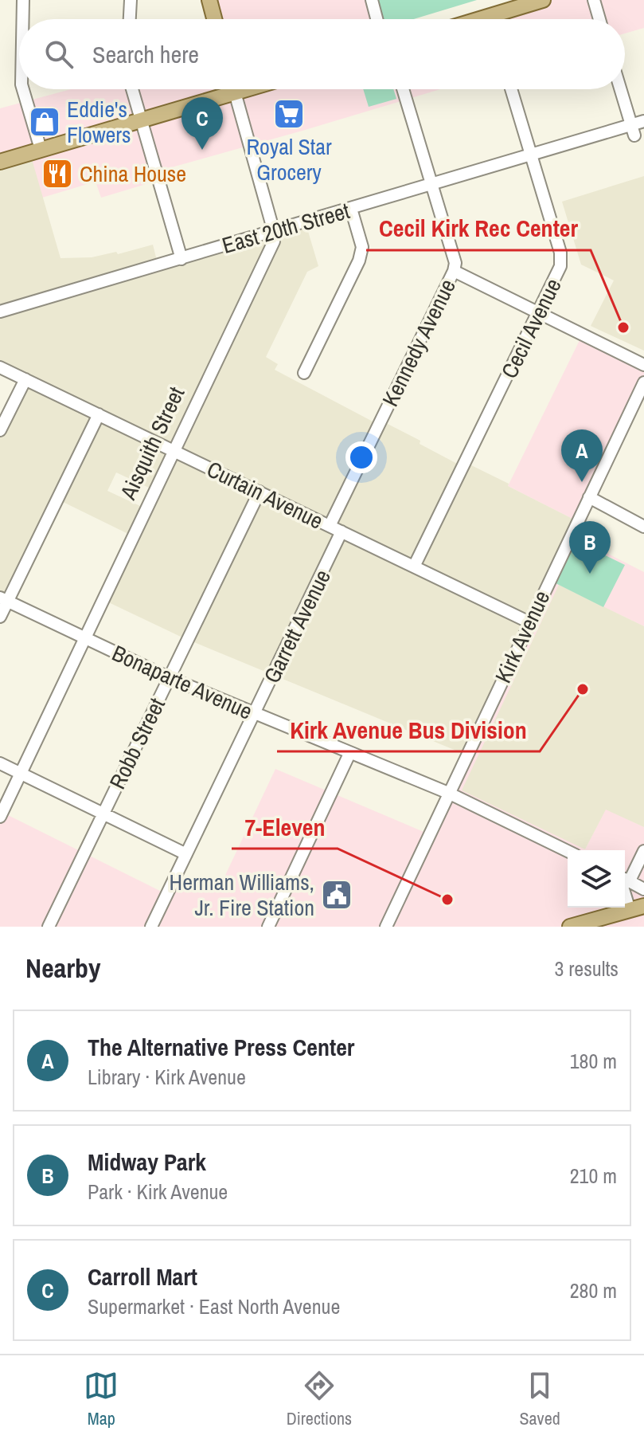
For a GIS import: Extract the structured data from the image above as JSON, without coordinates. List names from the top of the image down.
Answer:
{
  "streets": {
    "street": [
      "East 20th Street",
      "Cecil Avenue",
      "Kennedy Avenue",
      "Aisquith Street",
      "Curtain Avenue",
      "Garrett Avenue",
      "Kirk Avenue",
      "Bonaparte Avenue",
      "Robb Street"
    ]
  },
  "crossings": [
    ["East 20th Street", "Cecil Avenue"],
    ["East 20th Street", "Kennedy Avenue"],
    ["East 20th Street", "Aisquith Street"],
    ["Cecil Avenue", "Curtain Avenue"],
    ["Kennedy Avenue", "Curtain Avenue"],
    ["Aisquith Street", "Curtain Avenue"],
    ["Aisquith Street", "Bonaparte Avenue"],
    ["Curtain Avenue", "Garrett Avenue"],
    ["Curtain Avenue", "Kirk Avenue"],
    ["Curtain Avenue", "Robb Street"],
    ["Garrett Avenue", "Bonaparte Avenue"],
    ["Kirk Avenue", "Bonaparte Avenue"],
    ["Bonaparte Avenue", "Robb Street"]
  ],
  "places": {
    "supermarket": ["Royal Star Grocery"],
    "shop": ["Eddie's Flowers"],
    "restaurant": ["China House"],
    "other": ["Cecil Kirk Rec Center", "Kirk Avenue Bus Division", "7-Eleven"],
    "public building": ["Herman Williams, Jr. Fire Station"]
  },
  "page": {
    "search": "Search here",
    "pins": ["C", "A", "B"],
    "heading": ["Nearby", "3 results"],
    "list": [
      {
        "mark": "A",
        "name": "The Alternative Press Center",
        "note": "Library · Kirk Avenue",
        "value": "180 m"
      },
      {
        "mark": "B",
        "name": "Midway Park",
        "note": "Park · Kirk Avenue",
        "value": "210 m"
      },
      {
        "mark": "C",
        "name": "Carroll Mart",
        "note": "Supermarket · East North Avenue",
        "value": "280 m"
      }
    ],
    "nav": ["Map", "Directions", "Saved"]
  }
}
